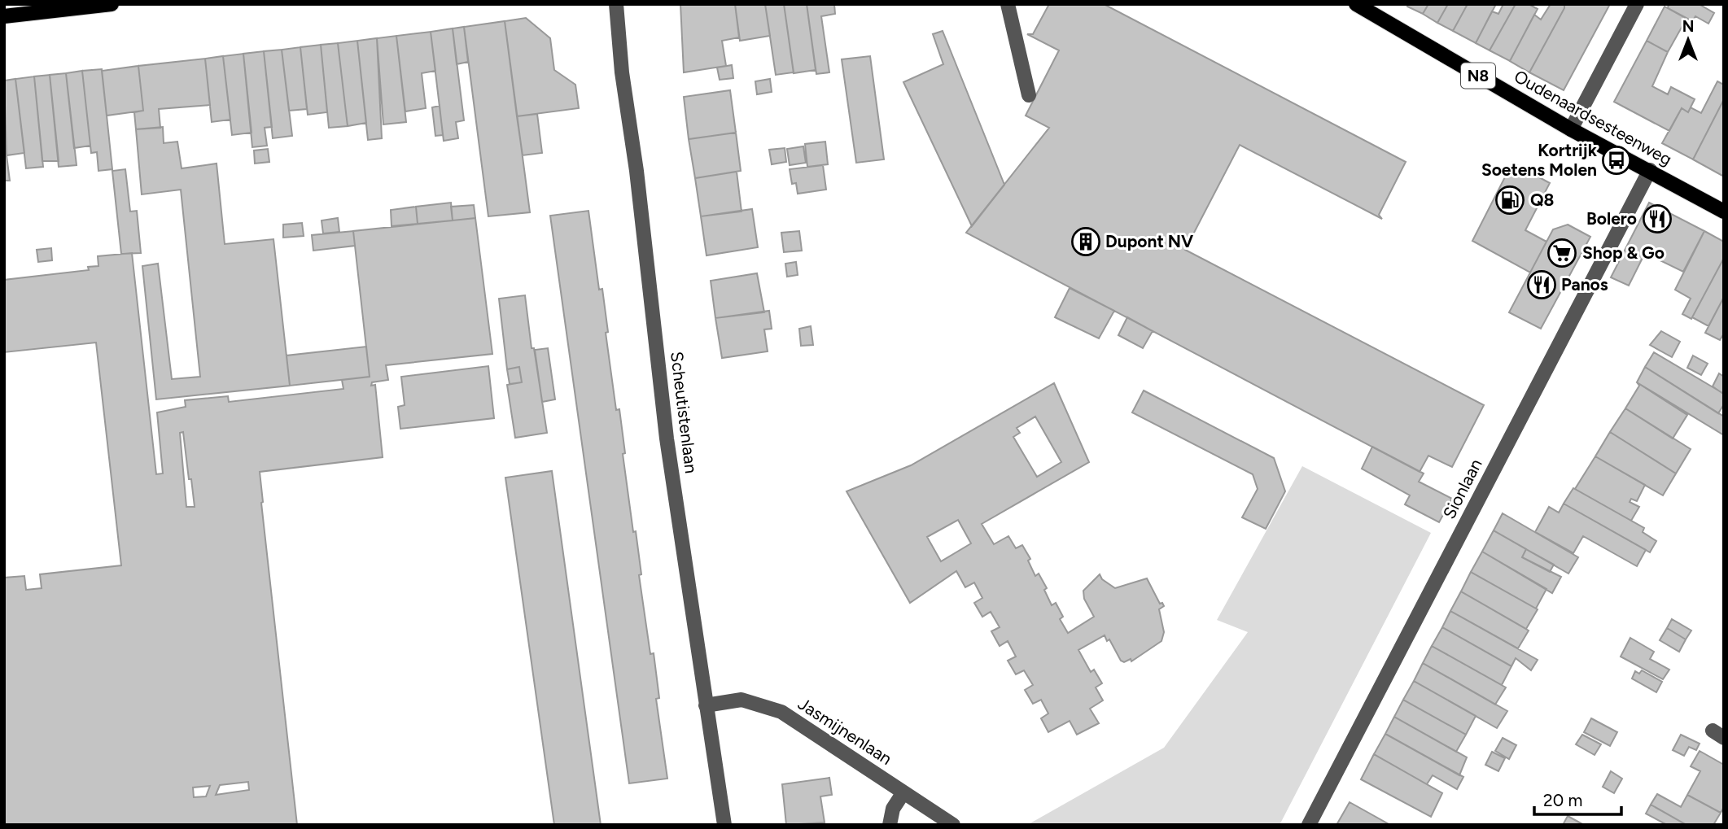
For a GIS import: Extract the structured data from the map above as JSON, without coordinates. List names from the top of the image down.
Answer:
{
  "streets": {
    "main road": ["N8", "Oudenaardsesteenweg"],
    "street": ["Scheutistenlaan", "Sionlaan", "Jasmijnenlaan"]
  },
  "crossings": [
    ["Oudenaardsesteenweg", "Sionlaan"],
    ["Scheutistenlaan", "Jasmijnenlaan"]
  ],
  "places": {
    "bus stop": ["Kortrijk Soetens Molen"],
    "fuel station": ["Q8"],
    "restaurant": ["Bolero", "Panos"],
    "building": ["Dupont NV"],
    "supermarket": ["Shop & Go"]
  },
  "scale_bar": "20 m",
  "north": "top"
}
